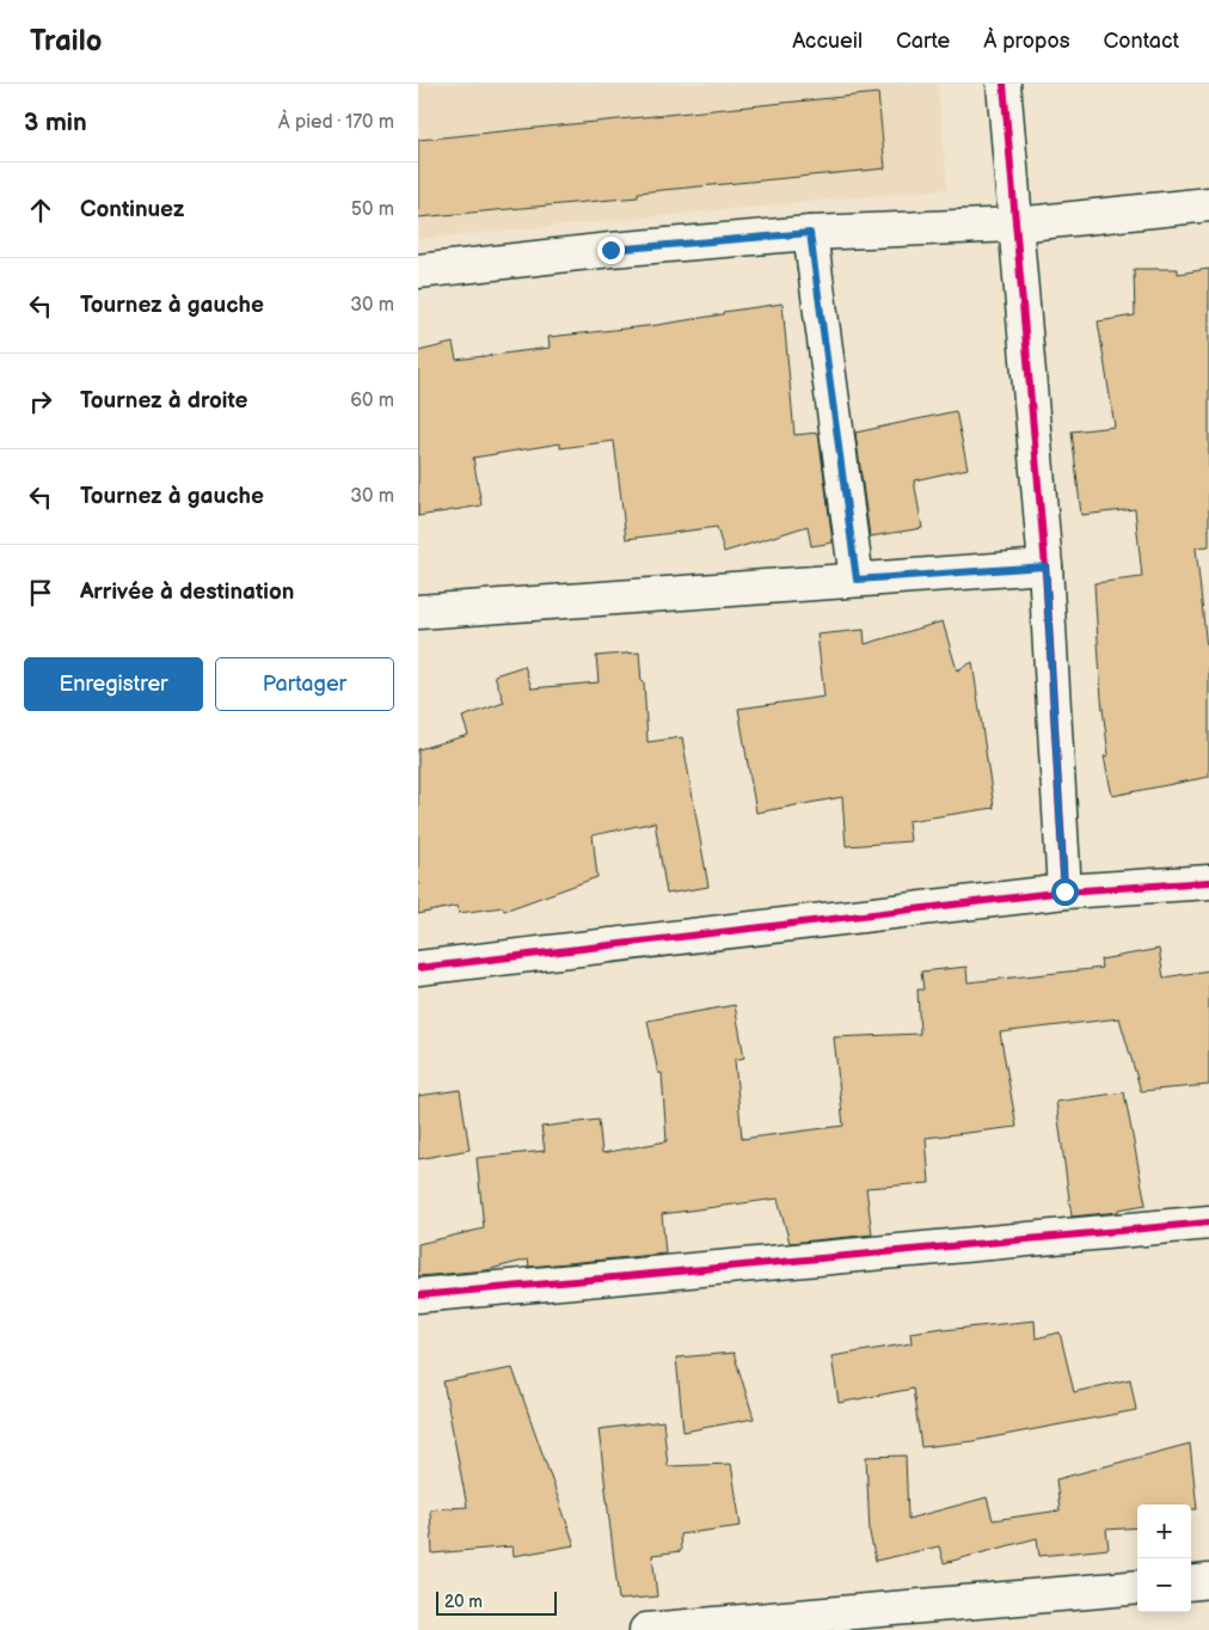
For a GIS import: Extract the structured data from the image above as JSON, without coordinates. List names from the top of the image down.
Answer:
{
  "scale_bar": "20 m",
  "page": {
    "header": "Trailo",
    "nav": [
      "Accueil",
      "Carte",
      "À propos",
      "Contact"
    ],
    "heading": ["3 min", "À pied · 170 m"],
    "list": [
      ["Continuez", "50 m"],
      ["Tournez à gauche", "30 m"],
      ["Tournez à droite", "60 m"],
      ["Tournez à gauche", "30 m"],
      "Arrivée à destination"
    ],
    "buttons": ["Enregistrer", "Partager"],
    "map_buttons": ["+", "−"],
    "scale": "20 m"
  }
}
